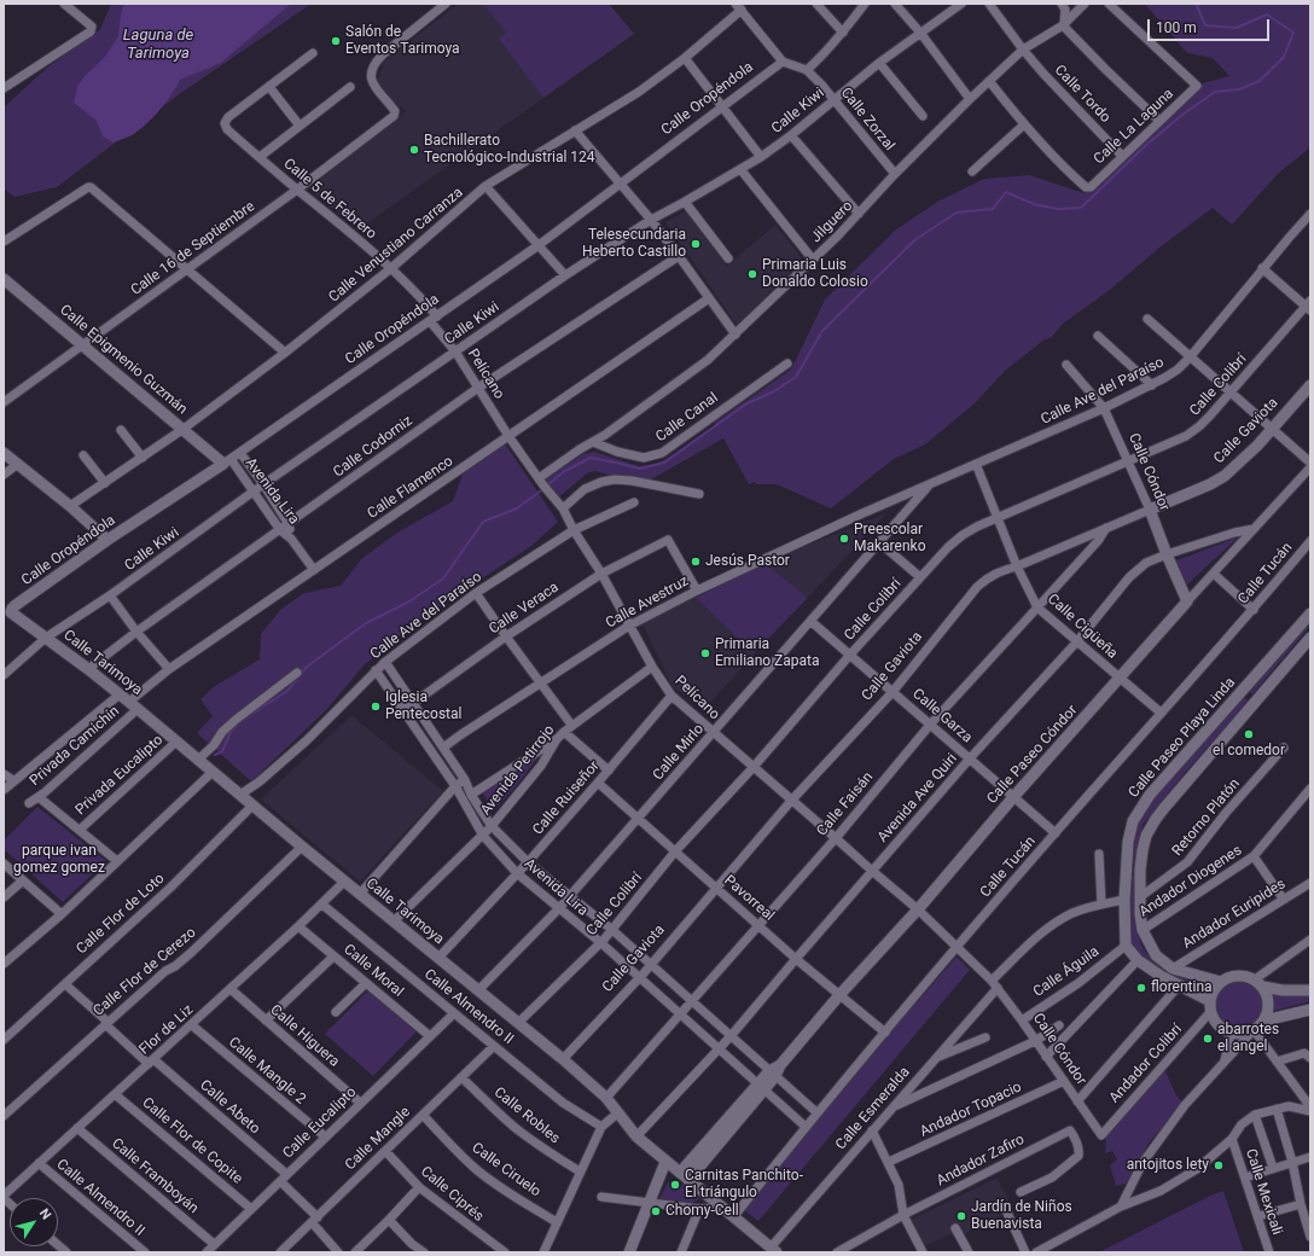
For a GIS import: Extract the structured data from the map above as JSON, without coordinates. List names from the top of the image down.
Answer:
{
  "streets": {
    "street": [
      "Calle Tordo",
      "Calle Oropéndola",
      "Calle Kiwi",
      "Calle Zorzal",
      "Calle La Laguna",
      "Calle 5 de Febrero",
      "Jilguero",
      "Calle Venustiano Carranza",
      "Calle 16 de Septiembre",
      "Calle Epigmenio Guzmán",
      "Pelícano",
      "Calle Colibrí",
      "Calle Ave del Paraíso",
      "Calle Canal",
      "Calle Gaviota",
      "Calle Codorniz",
      "Calle Cóndor",
      "Calle Flamenco",
      "Avenida Lira",
      "Calle Tucán",
      "Calle Avestruz",
      "Calle Veraca",
      "Calle Cigüeña",
      "Calle Tarimoya",
      "Calle Garza",
      "Calle Paseo Playa Linda",
      "Privada Camichín",
      "Calle Mirlo",
      "Calle Paseo Cóndor",
      "Avenida Petirrojo",
      "Privada Eucalipto",
      "Calle Ruiseñor",
      "Avenida Ave Quiri",
      "Calle Faisán",
      "Retorno Platón",
      "Andador Diogenes",
      "Pavorreal",
      "Calle Flor de Loto",
      "Andador Euripides",
      "Calle Moral",
      "Calle Flor de Cerezo",
      "Calle Águila",
      "Calle Almendro II",
      "Flor de Liz",
      "Calle Higuera",
      "Andador Colibrí",
      "Calle Mangle 2",
      "Calle Abeto",
      "Calle Esmeralda",
      "Andador Topacio",
      "Calle Robles",
      "Calle Eucalipto",
      "Calle Mangle",
      "Calle Flor de Copite",
      "Andador Zafiro",
      "Calle Ciruelo",
      "Calle Framboyán",
      "Calle Mexicali",
      "Calle Ciprés"
    ]
  },
  "crossings": [
    ["Calle Tordo", "Calle La Laguna"],
    ["Calle Tordo", "Jilguero"],
    ["Calle Oropéndola", "Calle Zorzal"],
    ["Calle Oropéndola", "Calle 5 de Febrero"],
    ["Calle Oropéndola", "Calle Epigmenio Guzmán"],
    ["Calle Oropéndola", "Pelícano"],
    ["Calle Oropéndola", "Avenida Lira"],
    ["Calle Oropéndola", "Calle Tarimoya"],
    ["Calle Kiwi", "Calle Zorzal"],
    ["Calle Kiwi", "Pelícano"],
    ["Calle Kiwi", "Avenida Lira"],
    ["Calle Kiwi", "Calle Tarimoya"],
    ["Calle Zorzal", "Jilguero"],
    ["Calle Zorzal", "Calle Venustiano Carranza"],
    ["Calle 5 de Febrero", "Calle Venustiano Carranza"],
    ["Calle 5 de Febrero", "Calle 16 de Septiembre"],
    ["Calle 5 de Febrero", "Pelícano"],
    ["Jilguero", "Pelícano"],
    ["Jilguero", "Calle Canal"],
    ["Calle Venustiano Carranza", "Calle Epigmenio Guzmán"],
    ["Calle 16 de Septiembre", "Calle Epigmenio Guzmán"],
    ["Calle Epigmenio Guzmán", "Avenida Lira"],
    ["Pelícano", "Calle Colibrí"],
    ["Pelícano", "Calle Ave del Paraíso"],
    ["Pelícano", "Calle Gaviota"],
    ["Pelícano", "Calle Codorniz"],
    ["Pelícano", "Calle Cóndor"],
    ["Pelícano", "Calle Flamenco"],
    ["Pelícano", "Calle Tucán"],
    ["Pelícano", "Calle Avestruz"],
    ["Pelícano", "Calle Veraca"],
    ["Pelícano", "Calle Mirlo"],
    ["Pelícano", "Calle Paseo Cóndor"],
    ["Pelícano", "Avenida Petirrojo"],
    ["Pelícano", "Calle Ruiseñor"],
    ["Pelícano", "Avenida Ave Quiri"],
    ["Pelícano", "Calle Faisán"],
    ["Pelícano", "Calle Esmeralda"],
    ["Calle Colibrí", "Calle Cóndor"],
    ["Calle Colibrí", "Avenida Lira"],
    ["Calle Colibrí", "Calle Cigüeña"],
    ["Calle Colibrí", "Calle Tarimoya"],
    ["Calle Colibrí", "Calle Garza"],
    ["Calle Colibrí", "Pavorreal"],
    ["Calle Ave del Paraíso", "Calle Cóndor"],
    ["Calle Ave del Paraíso", "Avenida Lira"],
    ["Calle Ave del Paraíso", "Calle Avestruz"],
    ["Calle Ave del Paraíso", "Calle Cigüeña"],
    ["Calle Ave del Paraíso", "Calle Tarimoya"],
    ["Calle Ave del Paraíso", "Calle Mirlo"],
    ["Calle Gaviota", "Calle Cóndor"],
    ["Calle Gaviota", "Avenida Lira"],
    ["Calle Gaviota", "Calle Cigüeña"],
    ["Calle Gaviota", "Calle Tarimoya"],
    ["Calle Gaviota", "Calle Garza"],
    ["Calle Gaviota", "Calle Faisán"],
    ["Calle Gaviota", "Pavorreal"],
    ["Calle Codorniz", "Avenida Lira"],
    ["Calle Codorniz", "Calle Tarimoya"],
    ["Calle Cóndor", "Calle Paseo Cóndor"],
    ["Calle Cóndor", "Avenida Ave Quiri"],
    ["Calle Cóndor", "Calle Águila"],
    ["Calle Cóndor", "Andador Colibrí"],
    ["Calle Cóndor", "Calle Esmeralda"],
    ["Calle Cóndor", "Andador Topacio"],
    ["Calle Flamenco", "Avenida Lira"],
    ["Calle Flamenco", "Calle Tarimoya"],
    ["Calle Flamenco", "Privada Camichín"],
    ["Avenida Lira", "Calle Tucán"],
    ["Avenida Lira", "Calle Avestruz"],
    ["Avenida Lira", "Calle Veraca"],
    ["Avenida Lira", "Calle Mirlo"],
    ["Avenida Lira", "Calle Paseo Cóndor"],
    ["Avenida Lira", "Avenida Petirrojo"],
    ["Avenida Lira", "Calle Ruiseñor"],
    ["Avenida Lira", "Avenida Ave Quiri"],
    ["Avenida Lira", "Calle Faisán"],
    ["Calle Tucán", "Calle Cigüeña"],
    ["Calle Tucán", "Calle Tarimoya"],
    ["Calle Tucán", "Calle Garza"],
    ["Calle Tucán", "Pavorreal"],
    ["Calle Avestruz", "Calle Veraca"],
    ["Calle Avestruz", "Calle Mirlo"],
    ["Calle Cigüeña", "Calle Paseo Cóndor"],
    ["Calle Cigüeña", "Avenida Ave Quiri"],
    ["Calle Cigüeña", "Calle Faisán"],
    ["Calle Tarimoya", "Privada Camichín"],
    ["Calle Tarimoya", "Calle Mirlo"],
    ["Calle Tarimoya", "Calle Paseo Cóndor"],
    ["Calle Tarimoya", "Avenida Petirrojo"],
    ["Calle Tarimoya", "Privada Eucalipto"],
    ["Calle Tarimoya", "Calle Ruiseñor"],
    ["Calle Tarimoya", "Avenida Ave Quiri"],
    ["Calle Tarimoya", "Calle Faisán"],
    ["Calle Tarimoya", "Calle Flor de Loto"],
    ["Calle Tarimoya", "Calle Flor de Cerezo"],
    ["Calle Tarimoya", "Flor de Liz"],
    ["Calle Tarimoya", "Calle Esmeralda"],
    ["Calle Garza", "Calle Mirlo"],
    ["Calle Garza", "Calle Paseo Cóndor"],
    ["Calle Garza", "Avenida Ave Quiri"],
    ["Calle Garza", "Calle Faisán"],
    ["Calle Paseo Playa Linda", "Calle Águila"],
    ["Calle Paseo Playa Linda", "Calle Esmeralda"],
    ["Calle Mirlo", "Pavorreal"],
    ["Calle Paseo Cóndor", "Avenida Ave Quiri"],
    ["Calle Paseo Cóndor", "Pavorreal"],
    ["Calle Ruiseñor", "Pavorreal"],
    ["Avenida Ave Quiri", "Pavorreal"],
    ["Calle Faisán", "Pavorreal"],
    ["Calle Flor de Loto", "Calle Abeto"],
    ["Calle Moral", "Flor de Liz"],
    ["Calle Moral", "Calle Eucalipto"],
    ["Calle Flor de Cerezo", "Calle Abeto"],
    ["Calle Almendro II", "Flor de Liz"],
    ["Calle Almendro II", "Calle Eucalipto"],
    ["Calle Almendro II", "Calle Mangle"],
    ["Flor de Liz", "Calle Higuera"],
    ["Flor de Liz", "Calle Mangle 2"],
    ["Flor de Liz", "Calle Abeto"],
    ["Flor de Liz", "Calle Flor de Copite"],
    ["Flor de Liz", "Calle Framboyán"],
    ["Calle Higuera", "Calle Eucalipto"],
    ["Calle Mangle 2", "Calle Eucalipto"],
    ["Calle Abeto", "Calle Eucalipto"],
    ["Calle Abeto", "Calle Mangle"],
    ["Calle Robles", "Calle Mangle"],
    ["Calle Eucalipto", "Calle Flor de Copite"],
    ["Calle Eucalipto", "Calle Framboyán"],
    ["Calle Mangle", "Calle Ciruelo"],
    ["Calle Mangle", "Calle Ciprés"]
  ],
  "water": ["Laguna de Tarimoya"],
  "parks": ["parque ivan gomez gomez"],
  "places": [
    "Salón de Eventos Tarimoya",
    "Bachillerato Tecnológico-Industrial 124",
    "Telesecundaria Heberto Castillo",
    "Primaria Luis Donaldo Colosio",
    "Preescolar Makarenko",
    "Jesús Pastor",
    "Primaria Emiliano Zapata",
    "Iglesia Pentecostal",
    "el comedor",
    "florentina",
    "abarrotes el angel",
    "antojitos lety",
    "Carnitas Panchito- El triángulo",
    "Chomy-Cell",
    "Jardín de Niños Buenavista"
  ],
  "scale_bar": "100 m",
  "north": "top right"
}
